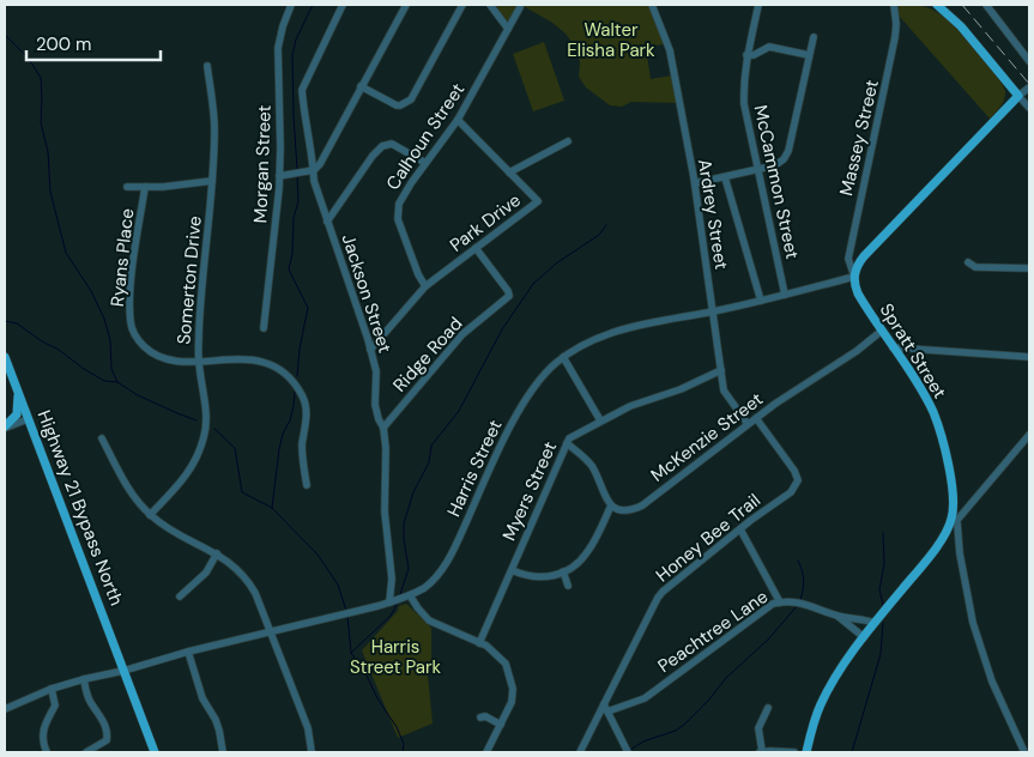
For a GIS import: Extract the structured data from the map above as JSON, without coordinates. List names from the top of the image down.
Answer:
{
  "streets": {
    "main road": ["Spratt Street", "Highway 21 Bypass North"],
    "street": [
      "Calhoun Street",
      "Massey Street",
      "Morgan Street",
      "McCammon Street",
      "Ardrey Street",
      "Park Drive",
      "Ryans Place",
      "Somerton Drive",
      "Jackson Street",
      "Ridge Road",
      "McKenzie Street",
      "Harris Street",
      "Myers Street",
      "Honey Bee Trail",
      "Peachtree Lane"
    ]
  },
  "crossings": [
    ["Calhoun Street", "Park Drive"],
    ["Massey Street", "Spratt Street"],
    ["Massey Street", "Harris Street"],
    ["McCammon Street", "Harris Street"],
    ["Ardrey Street", "McKenzie Street"],
    ["Ardrey Street", "Harris Street"],
    ["Ardrey Street", "Myers Street"],
    ["Park Drive", "Jackson Street"],
    ["Park Drive", "Ridge Road"],
    ["Ryans Place", "Somerton Drive"],
    ["Jackson Street", "Ridge Road"],
    ["Jackson Street", "Harris Street"],
    ["Spratt Street", "McKenzie Street"],
    ["Spratt Street", "Harris Street"],
    ["Spratt Street", "Peachtree Lane"],
    ["McKenzie Street", "Honey Bee Trail"],
    ["Harris Street", "Highway 21 Bypass North"],
    ["Honey Bee Trail", "Peachtree Lane"]
  ],
  "parks": ["Walter Elisha Park", "Harris Street Park"],
  "scale_bar": "200 m"
}
